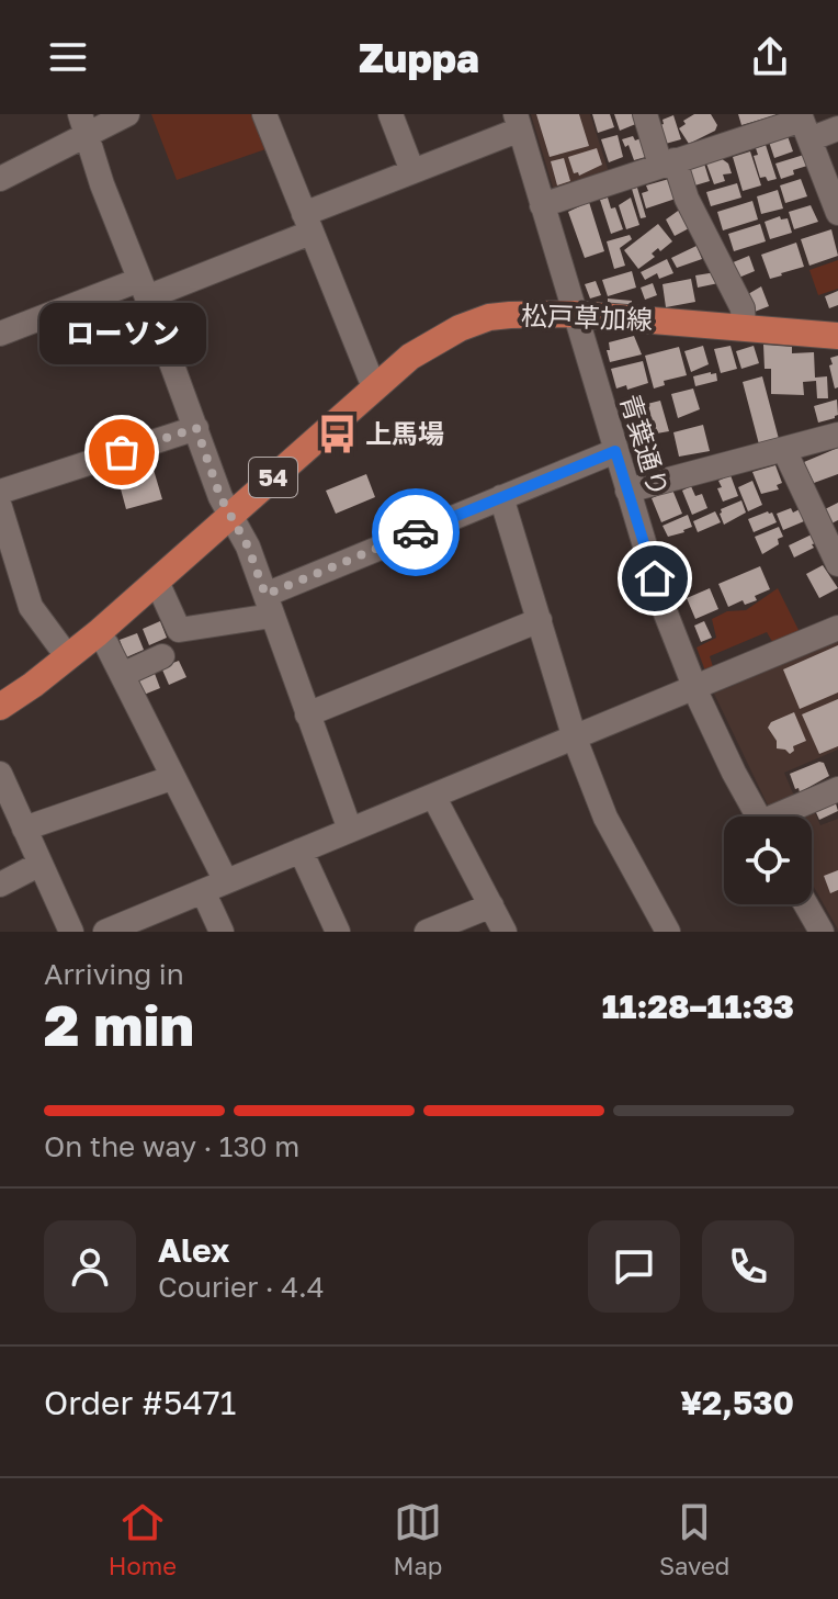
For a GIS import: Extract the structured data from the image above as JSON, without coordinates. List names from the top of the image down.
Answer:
{
  "streets": {
    "main road": ["松戸草加線", "54"],
    "street": ["青葉通り"]
  },
  "crossings": [
    ["松戸草加線", "青葉通り"]
  ],
  "places": {
    "bus stop": ["上馬場"],
    "other": ["ローソン"]
  },
  "page": {
    "header": "Zuppa",
    "bubble": "ローソン",
    "heading": ["2 min", "Arriving in", "11:28–11:33"],
    "panel": [
      "Alex",
      "Courier · 4.4",
      "Order #5471",
      "¥2,530"
    ],
    "bar": "On the way · 130 m",
    "tabs": ["Home", "Map", "Saved"]
  }
}
